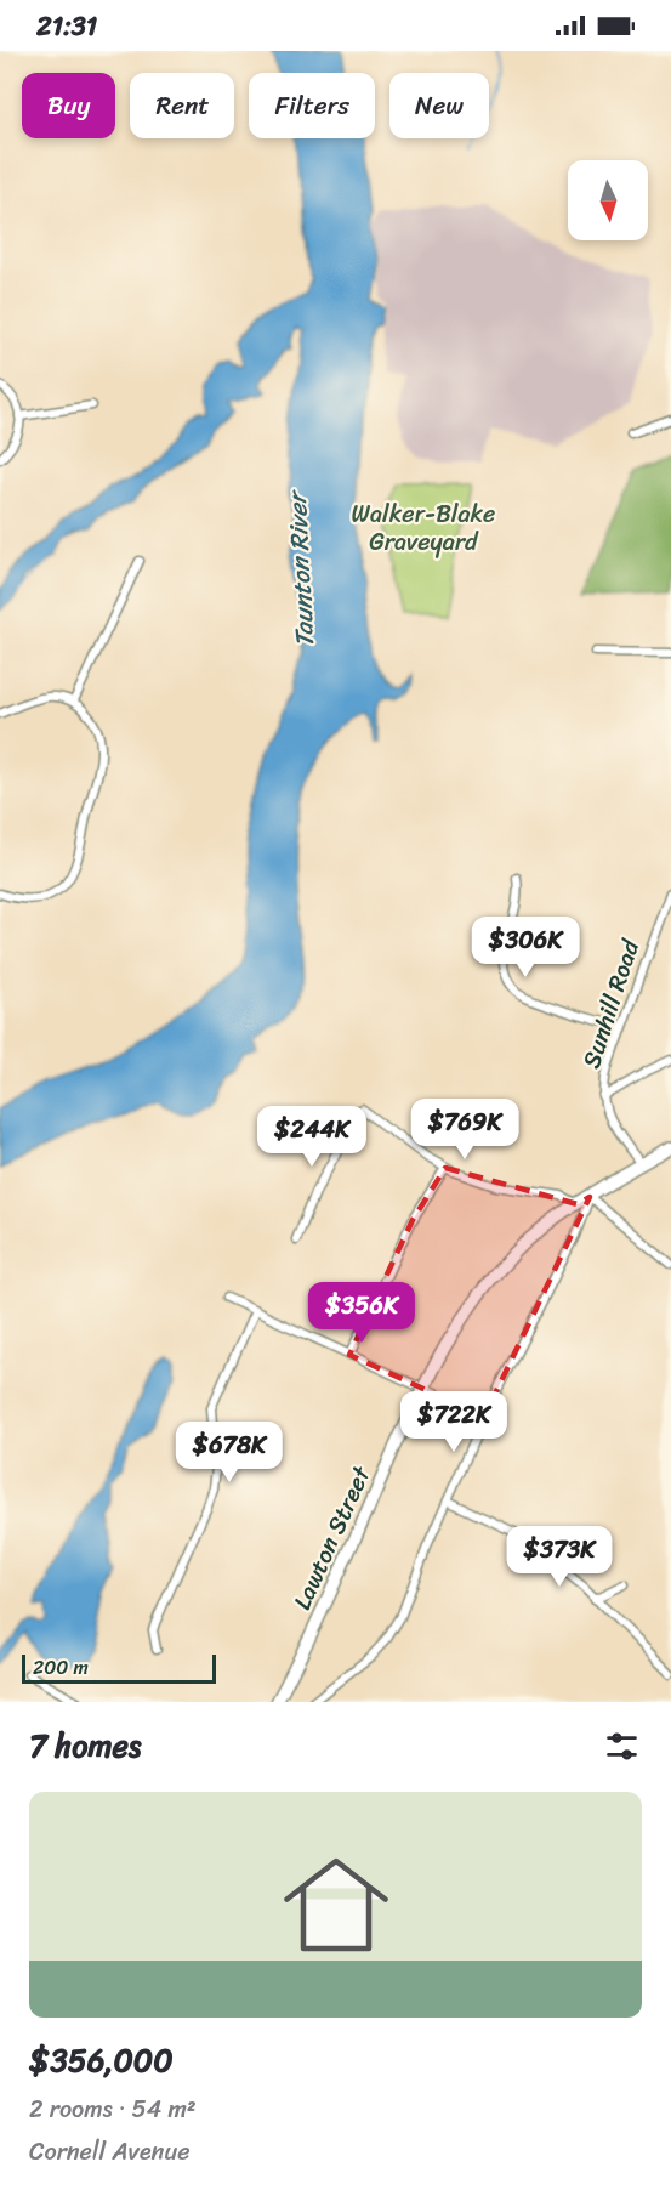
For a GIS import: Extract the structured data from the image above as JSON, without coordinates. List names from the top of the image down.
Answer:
{
  "streets": {
    "main road": ["Lawton Street"],
    "street": ["Sunhill Road"]
  },
  "crossings": [
    ["Sunhill Road", "Lawton Street"]
  ],
  "water": ["Taunton River"],
  "parks": ["Walker-Blake Graveyard"],
  "scale_bar": "200 m",
  "north": "bottom",
  "page": {
    "status": "21:31",
    "chip": [
      "Buy",
      "Rent",
      "Filters",
      "New"
    ],
    "price": [
      "$306K",
      "$769K",
      "$244K",
      "$356K",
      "$722K",
      "$678K",
      "$373K"
    ],
    "scale": "200 m",
    "heading": "7 homes",
    "list": [
      {
        "name": "$356,000",
        "note": "2 rooms · 54 m² · Cornell Avenue"
      }
    ]
  }
}
